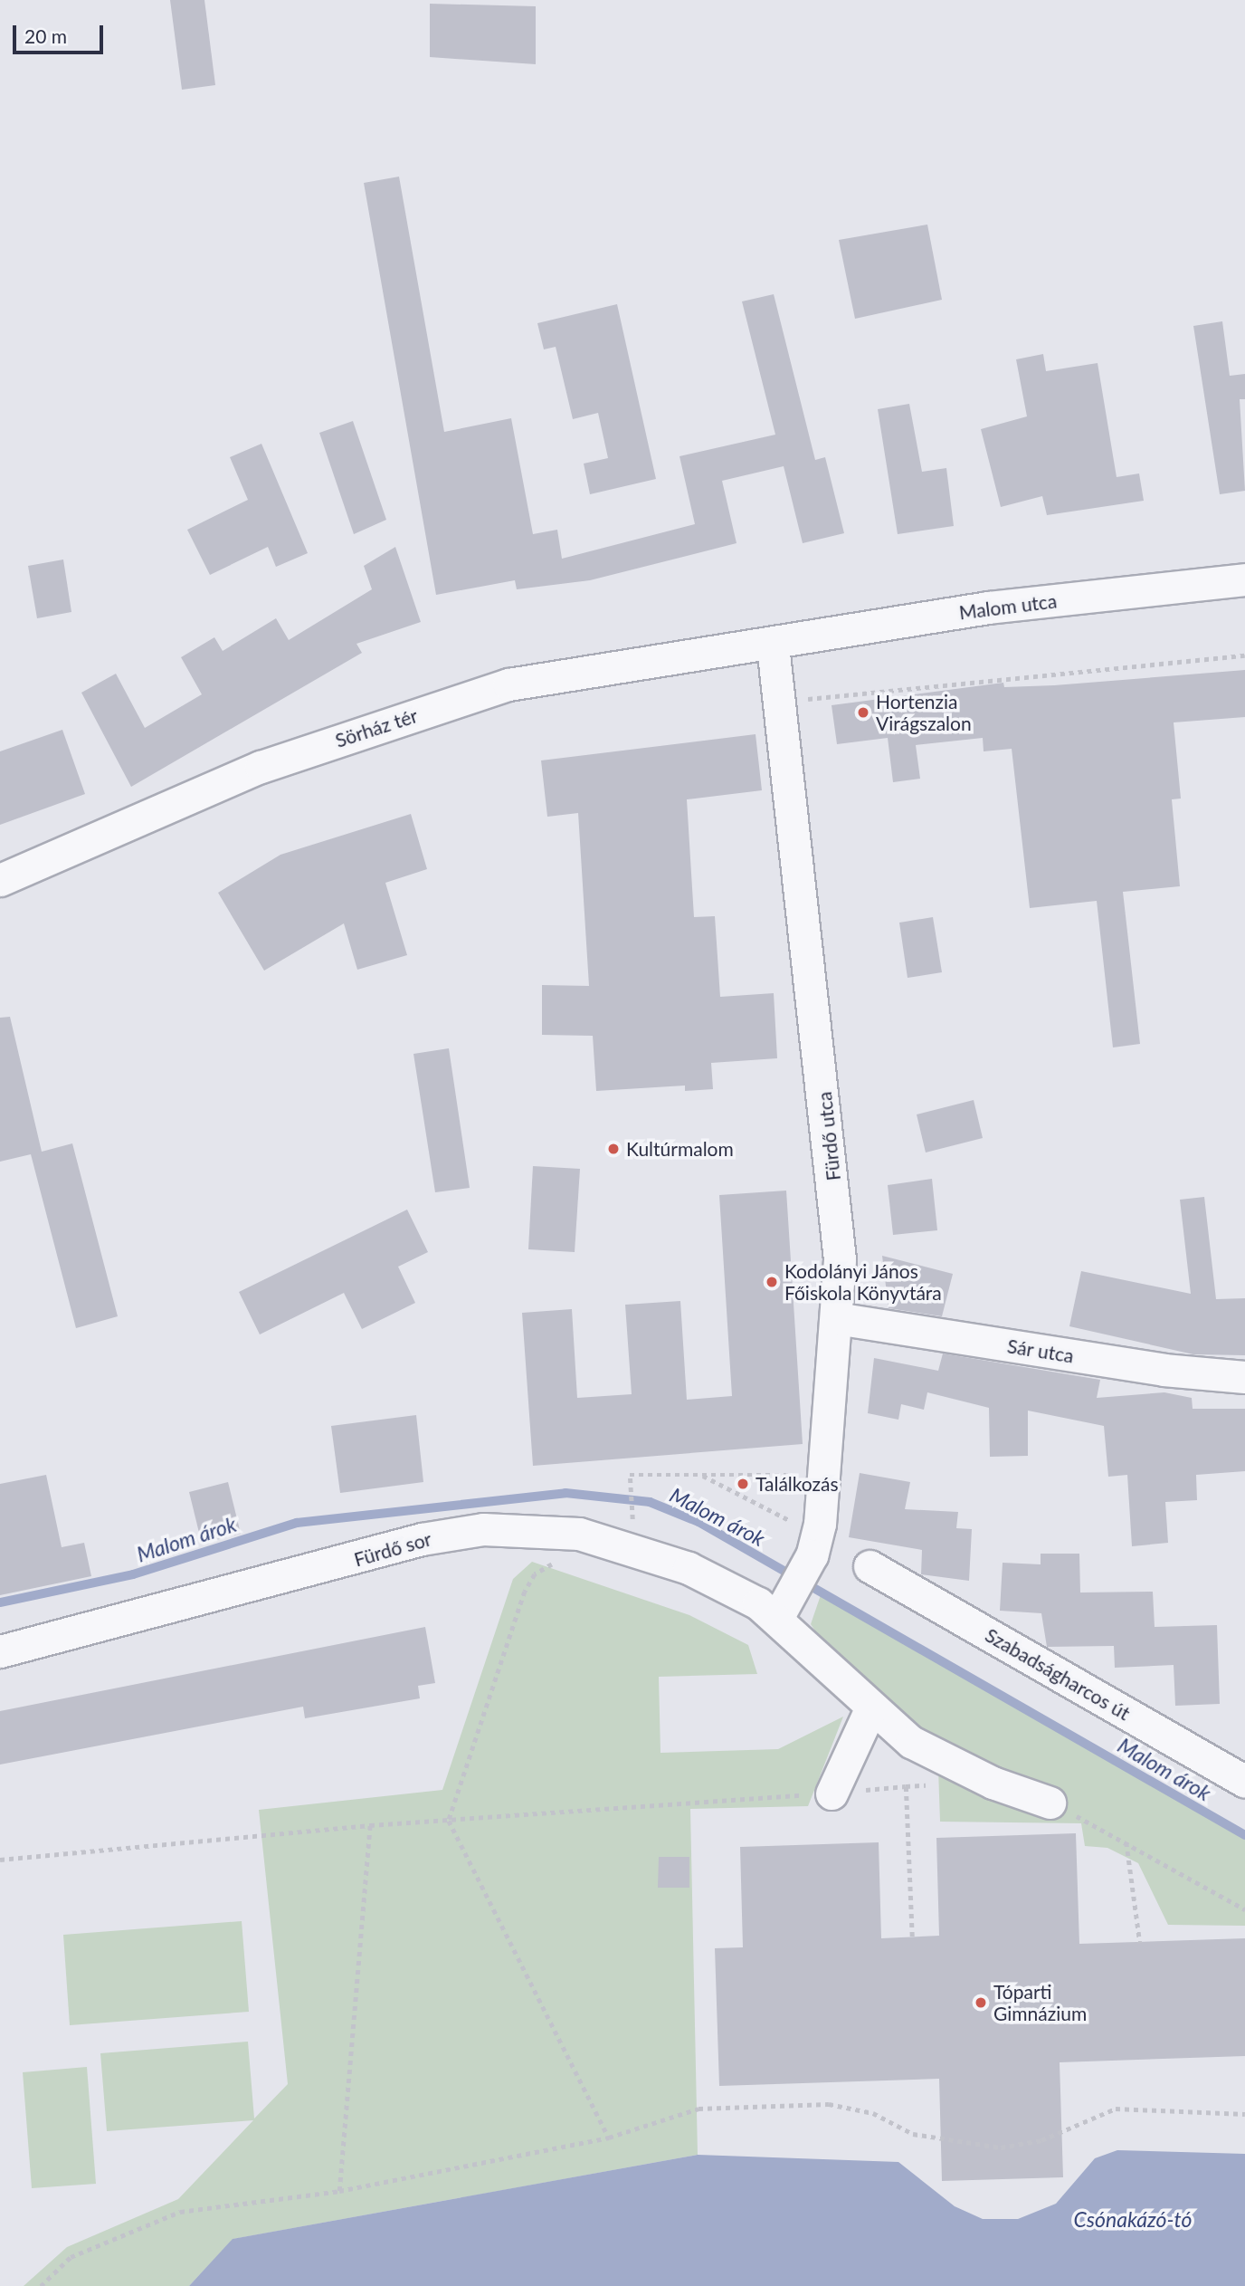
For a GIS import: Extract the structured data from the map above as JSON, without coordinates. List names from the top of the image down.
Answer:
{
  "streets": {
    "street": [
      "Malom utca",
      "Sörház tér",
      "Fürdő utca",
      "Sár utca",
      "Fürdő sor",
      "Szabadságharcos út"
    ]
  },
  "crossings": [
    ["Malom utca", "Sörház tér"],
    ["Malom utca", "Fürdő utca"],
    ["Sörház tér", "Fürdő utca"],
    ["Fürdő utca", "Sár utca"],
    ["Fürdő utca", "Fürdő sor"]
  ],
  "water": ["Malom árok", "Csónakázó-tó"],
  "places": [
    "Hortenzia Virágszalon",
    "Kultúrmalom",
    "Kodolányi János Főiskola Könyvtára",
    "Találkozás",
    "Tóparti Gimnázium"
  ],
  "scale_bar": "20 m"
}
